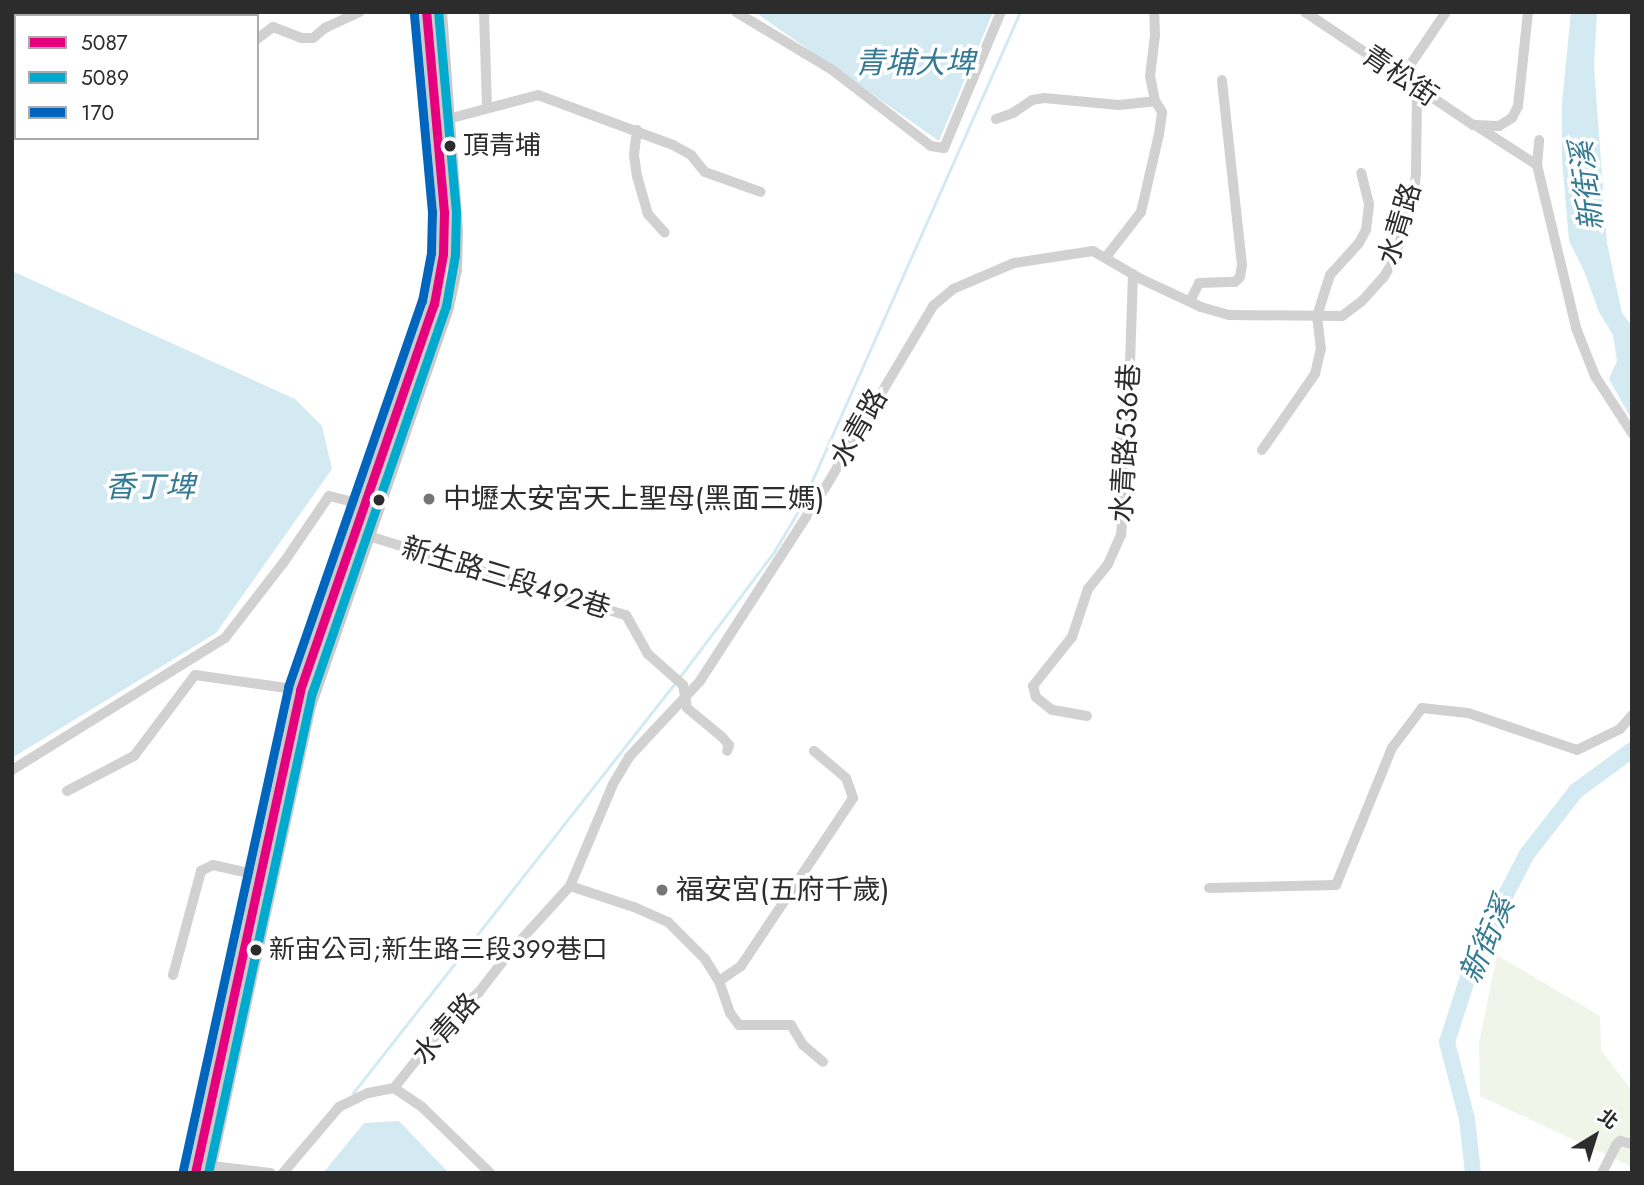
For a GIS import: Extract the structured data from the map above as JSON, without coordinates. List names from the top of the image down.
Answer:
{
  "streets": {
    "street": [
      "青松街",
      "水青路",
      "水青路536巷",
      "新生路三段492巷"
    ]
  },
  "crossings": [
    ["青松街", "水青路"],
    ["水青路", "水青路536巷"],
    ["水青路", "新生路三段492巷"]
  ],
  "water": ["青埔大埤", "新街溪", "香丁埤"],
  "places": [
    "頂青埔",
    "中壢太安宮天上聖母(黑面三媽)",
    "福安宮(五府千歲)",
    "新宙公司;新生路三段399巷口"
  ],
  "lines": ["transit line 5087", "transit line 5089", "transit line 170"],
  "legend": ["5087", "5089", "170"],
  "north": "top right"
}
